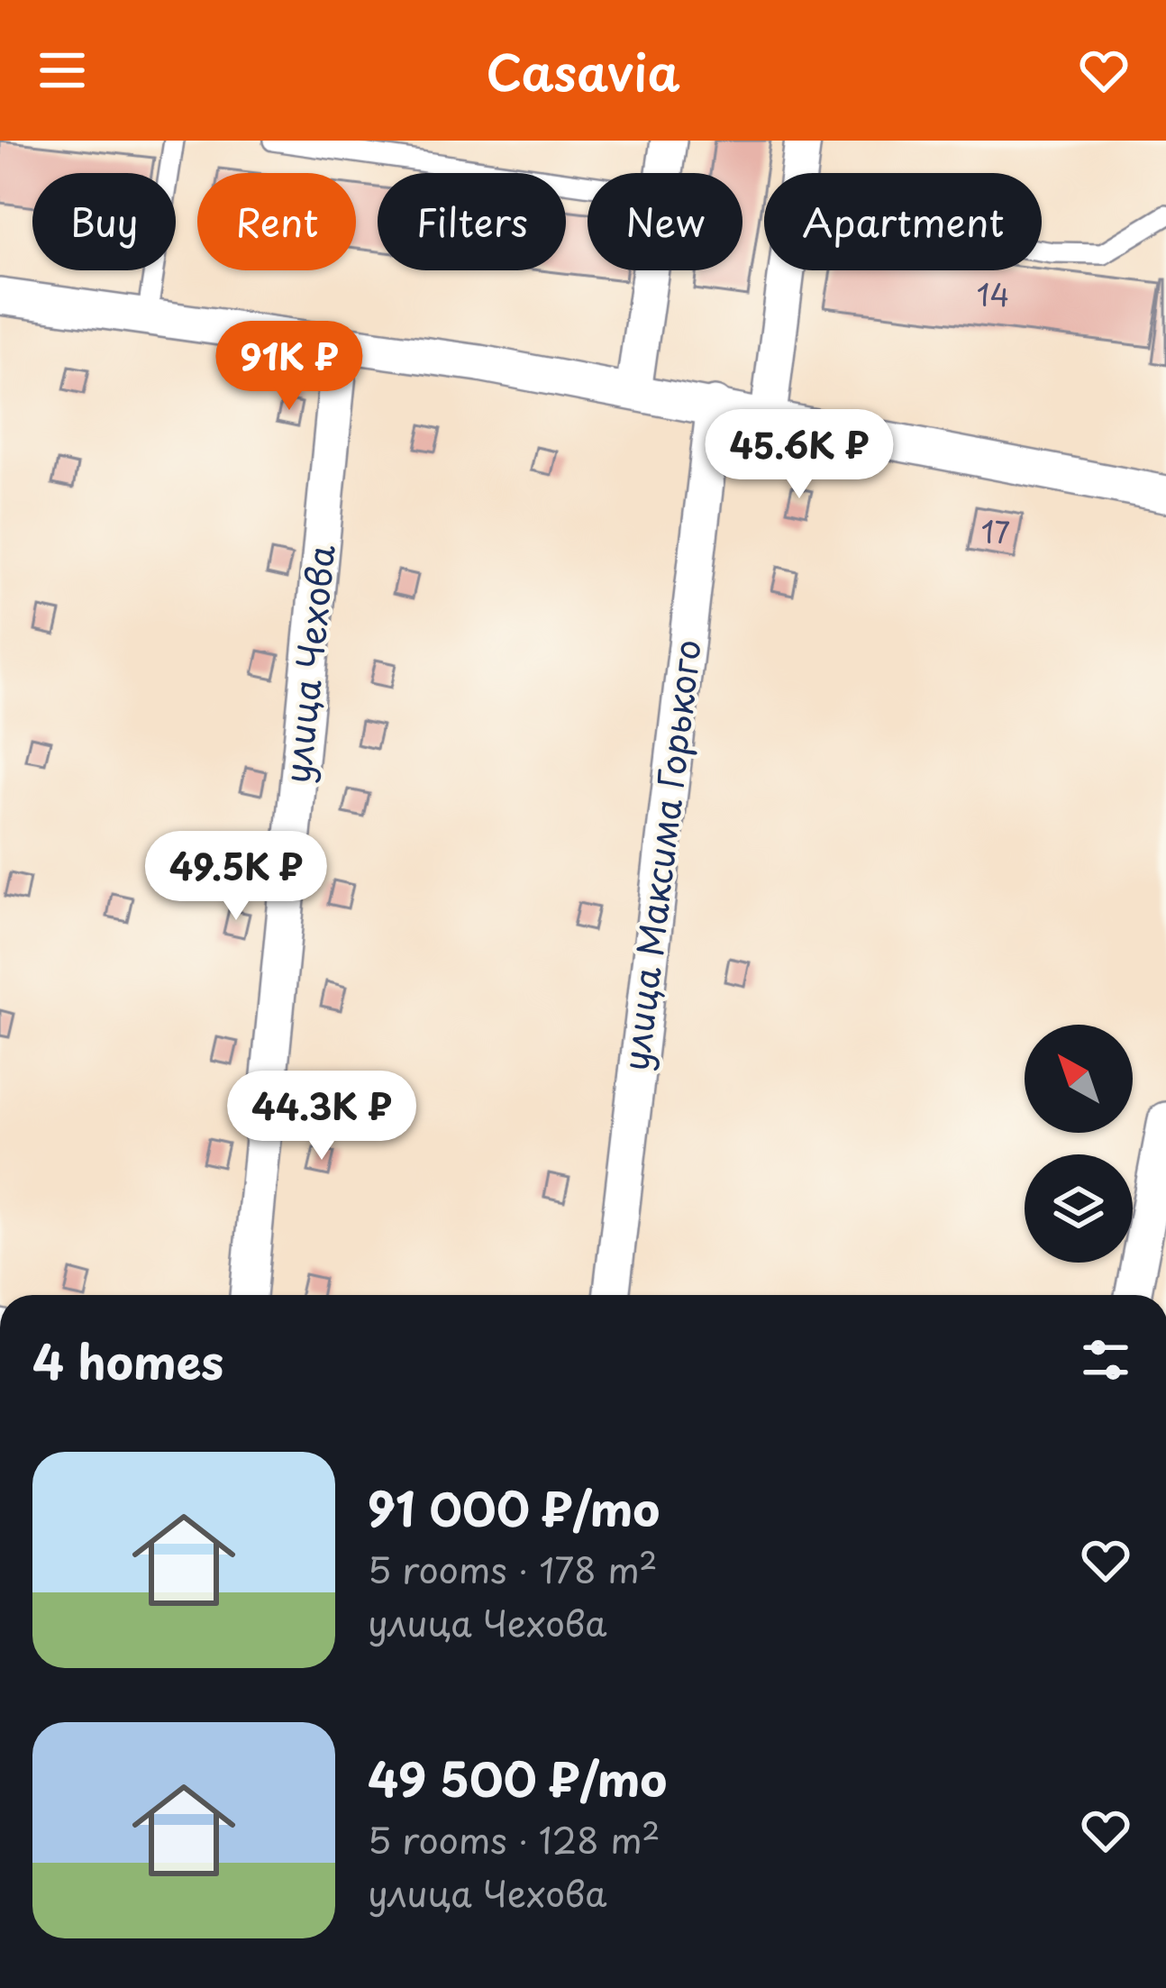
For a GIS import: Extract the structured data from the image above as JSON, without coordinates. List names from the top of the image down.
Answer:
{
  "streets": {
    "street": ["улица Чехова", "улица Максима Горького"]
  },
  "house_numbers": ["14", "17"],
  "north": "top left",
  "page": {
    "header": "Casavia",
    "chip": [
      "Buy",
      "Rent",
      "Filters",
      "New",
      "Apartment"
    ],
    "price": [
      "91K ₽",
      "45.6K ₽",
      "49.5K ₽",
      "44.3K ₽"
    ],
    "heading": "4 homes",
    "list": [
      {
        "name": "91 000 ₽/mo",
        "note": "5 rooms · 178 m² · улица Чехова"
      },
      {
        "name": "49 500 ₽/mo",
        "note": "5 rooms · 128 m² · улица Чехова"
      }
    ]
  }
}
